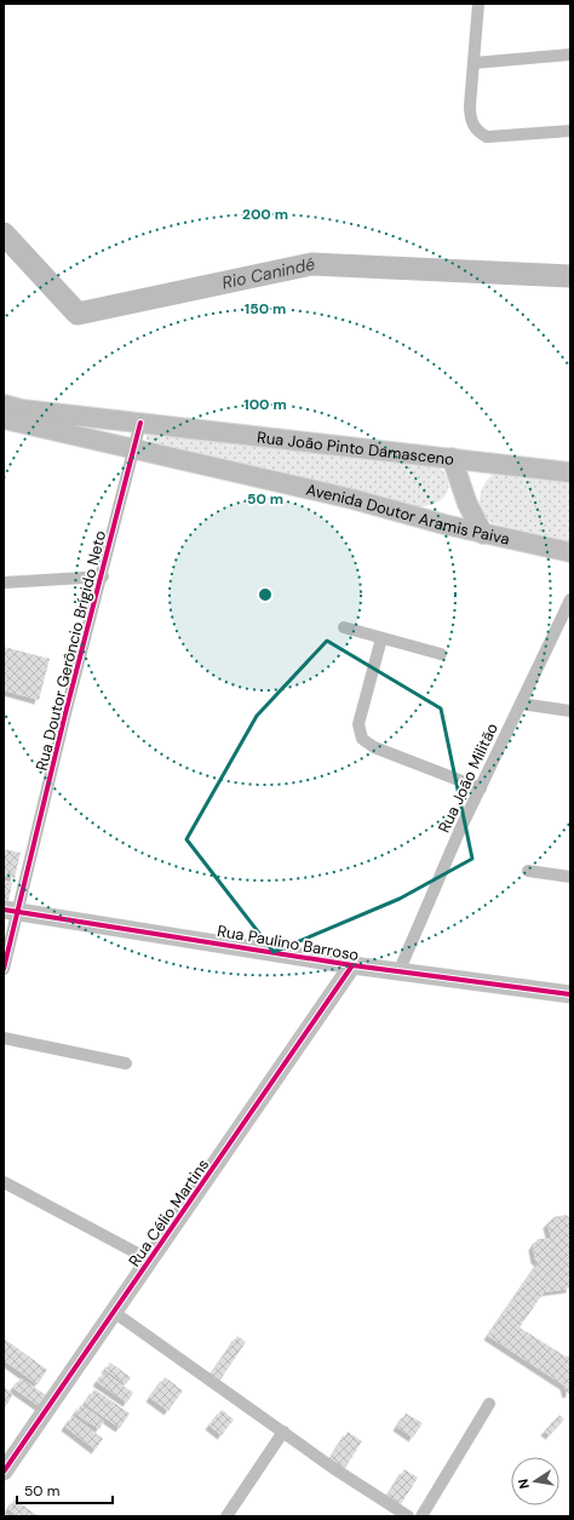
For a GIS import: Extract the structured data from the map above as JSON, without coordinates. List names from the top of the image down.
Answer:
{
  "streets": {
    "main road": ["Rua João Pinto Damasceno", "Avenida Doutor Aramis Paiva"],
    "street": [
      "Rua Doutor Gerôncio Brígido Neto",
      "Rua João Militão",
      "Rua Paulino Barroso",
      "Rua Célio Martins"
    ]
  },
  "crossings": [
    ["Rua João Pinto Damasceno", "Rua Doutor Gerôncio Brígido Neto"],
    ["Avenida Doutor Aramis Paiva", "Rua Doutor Gerôncio Brígido Neto"],
    ["Rua Doutor Gerôncio Brígido Neto", "Rua Paulino Barroso"],
    ["Rua João Militão", "Rua Paulino Barroso"],
    ["Rua Paulino Barroso", "Rua Célio Martins"]
  ],
  "water": ["Rio Canindé"],
  "scale_bar": "50 m",
  "north": "left",
  "rings": [
    "200 m",
    "150 m",
    "100 m",
    "50 m"
  ]
}
